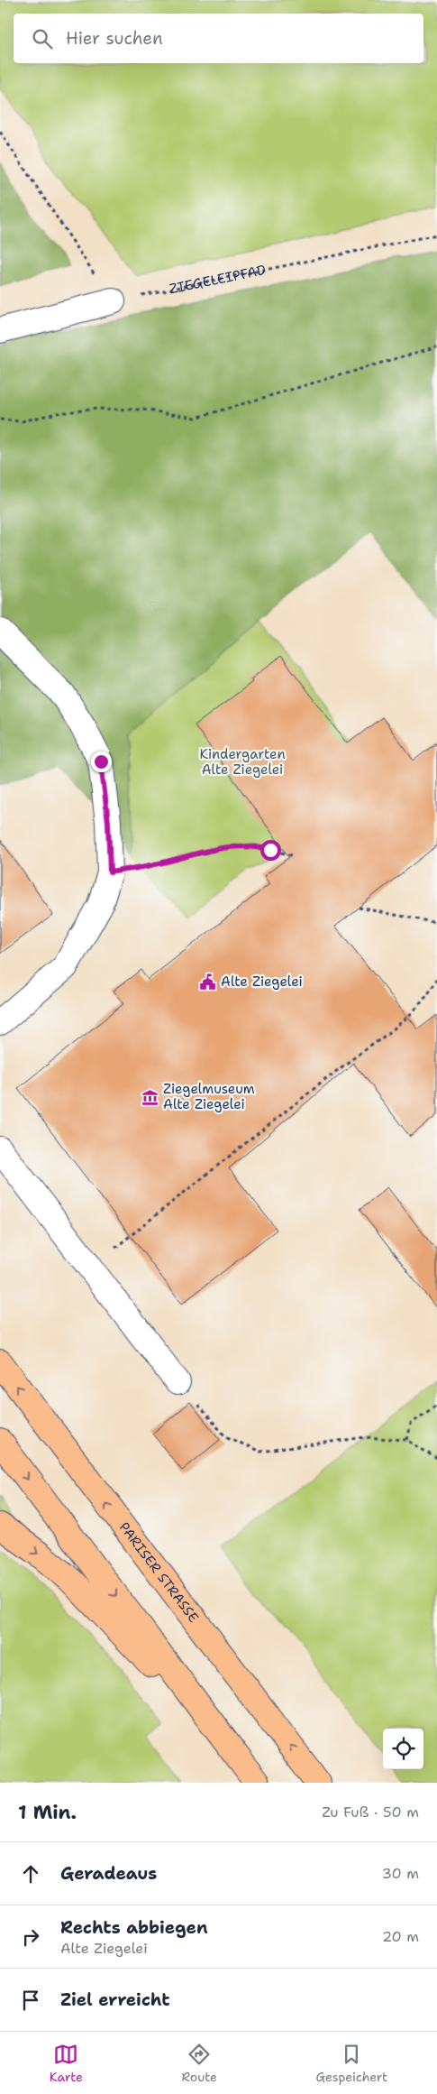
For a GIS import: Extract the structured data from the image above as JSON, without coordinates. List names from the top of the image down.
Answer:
{
  "streets": {
    "highway": ["PARISER STRASSE"],
    "path": ["ZIEGELEIPFAD"]
  },
  "parks": ["Kindergarten Alte Ziegelei"],
  "places": {
    "public building": ["Alte Ziegelei"],
    "museum": ["Ziegelmuseum Alte Ziegelei"]
  },
  "page": {
    "search": "Hier suchen",
    "heading": ["1 Min.", "Zu Fuß · 50 m"],
    "list": [
      ["Geradeaus", "30 m"],
      ["Rechts abbiegen", "Alte Ziegelei", "20 m"],
      "Ziel erreicht"
    ],
    "nav": ["Karte", "Route", "Gespeichert"]
  }
}
